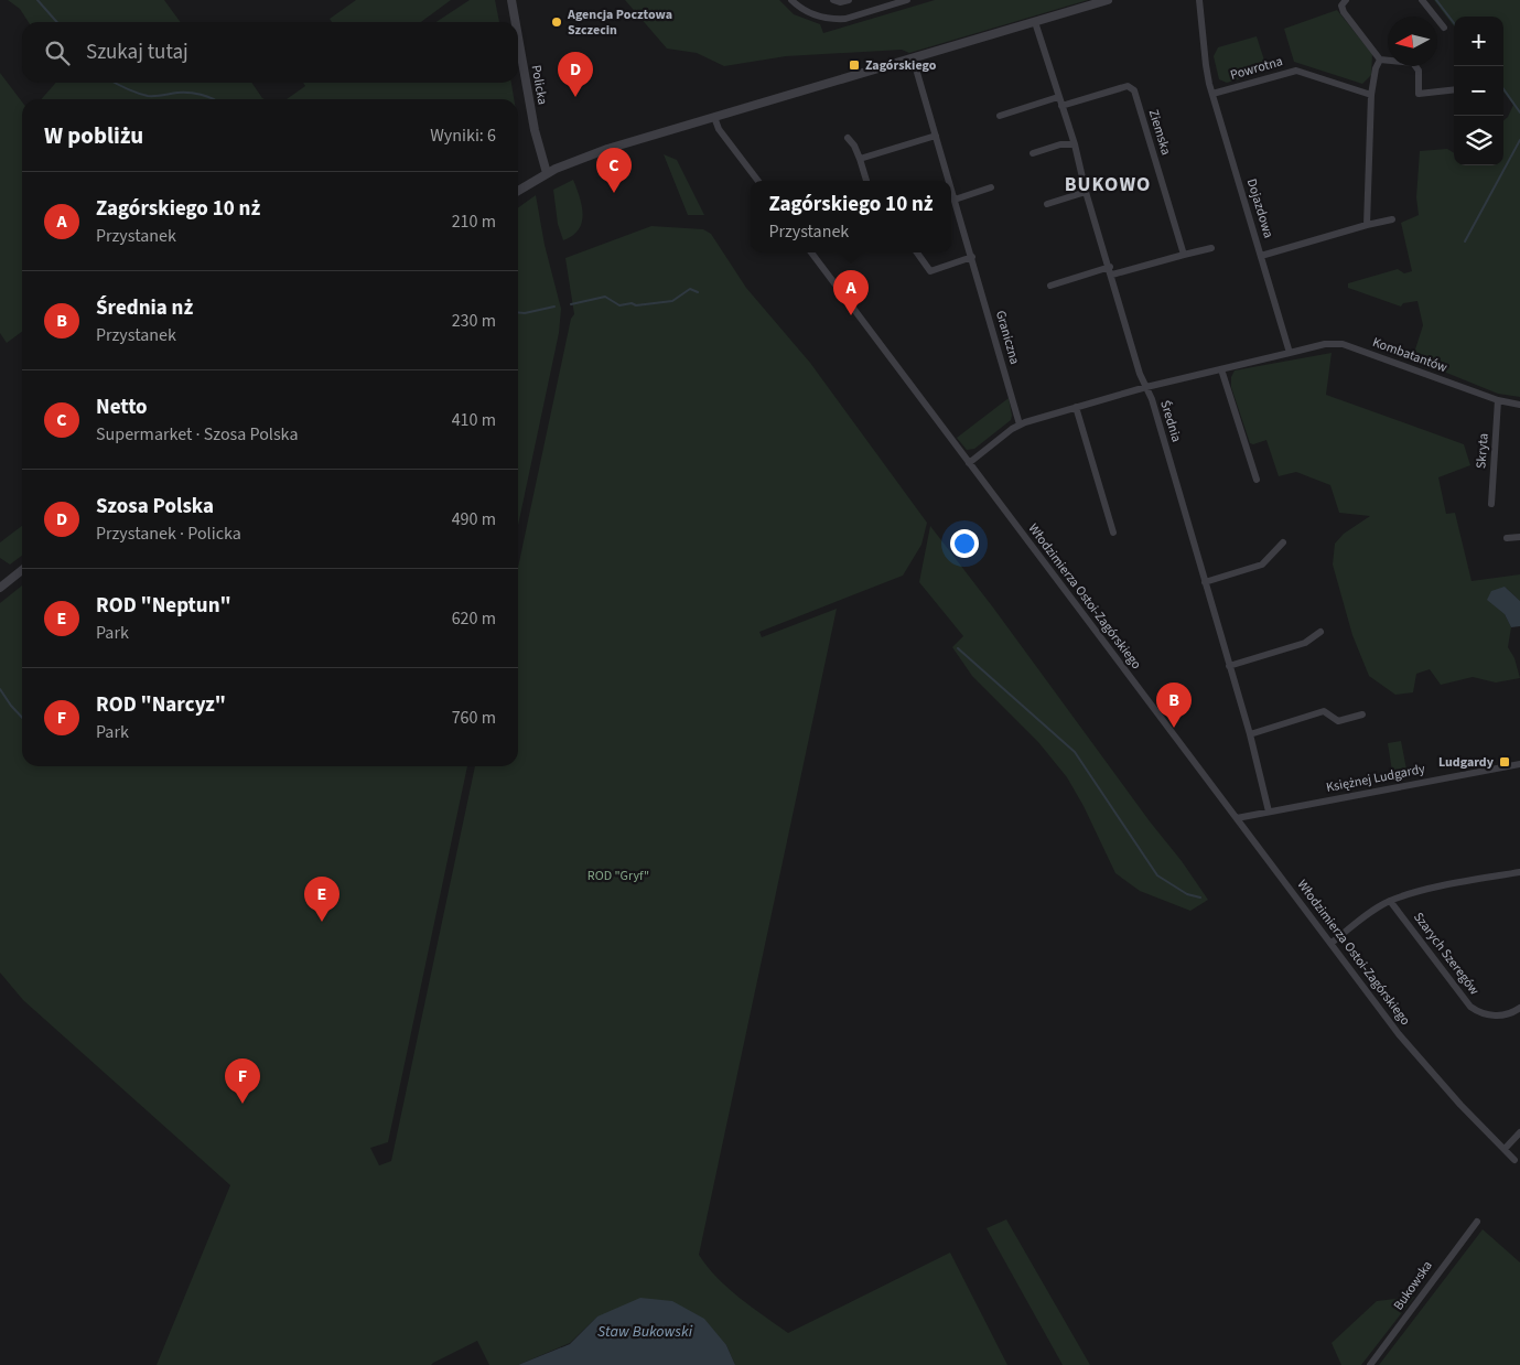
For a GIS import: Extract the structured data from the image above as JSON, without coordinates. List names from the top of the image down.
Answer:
{
  "streets": {
    "street": [
      "Powrotna",
      "Policka",
      "Ziemska",
      "Dojazdowa",
      "Graniczna",
      "Kombatantów",
      "Średnia",
      "Skryta",
      "Włodzimierza Ostoi-Zagórskiego",
      "Księżnej Ludgardy",
      "Szarych Szeregów",
      "Bukowska"
    ]
  },
  "crossings": [
    ["Powrotna", "Dojazdowa"],
    ["Ziemska", "Średnia"],
    ["Dojazdowa", "Kombatantów"],
    ["Kombatantów", "Skryta"],
    ["Średnia", "Księżnej Ludgardy"],
    ["Włodzimierza Ostoi-Zagórskiego", "Księżnej Ludgardy"]
  ],
  "districts": ["BUKOWO"],
  "water": ["Staw Bukowski"],
  "parks": ["ROD \"Gryf\""],
  "places": {
    "other": ["Agencja Pocztowa Szczecin"],
    "transit": ["Zagórskiego", "Ludgardy"]
  },
  "north": "left",
  "page": {
    "map_buttons": ["+", "−"],
    "search": "Szukaj tutaj",
    "pins": [
      "D",
      "C",
      "A",
      "B",
      "E",
      "F"
    ],
    "heading": ["W pobliżu", "Wyniki: 6"],
    "list": [
      {
        "mark": "A",
        "name": "Zagórskiego 10 nż",
        "note": "Przystanek",
        "value": "210 m"
      },
      {
        "mark": "B",
        "name": "Średnia nż",
        "note": "Przystanek",
        "value": "230 m"
      },
      {
        "mark": "C",
        "name": "Netto",
        "note": "Supermarket · Szosa Polska",
        "value": "410 m"
      },
      {
        "mark": "D",
        "name": "Szosa Polska",
        "note": "Przystanek · Policka",
        "value": "490 m"
      },
      {
        "mark": "E",
        "name": "ROD \"Neptun\"",
        "note": "Park",
        "value": "620 m"
      },
      {
        "mark": "F",
        "name": "ROD \"Narcyz\"",
        "note": "Park",
        "value": "760 m"
      }
    ],
    "popup": ["Zagórskiego 10 nż", "Przystanek"]
  }
}
